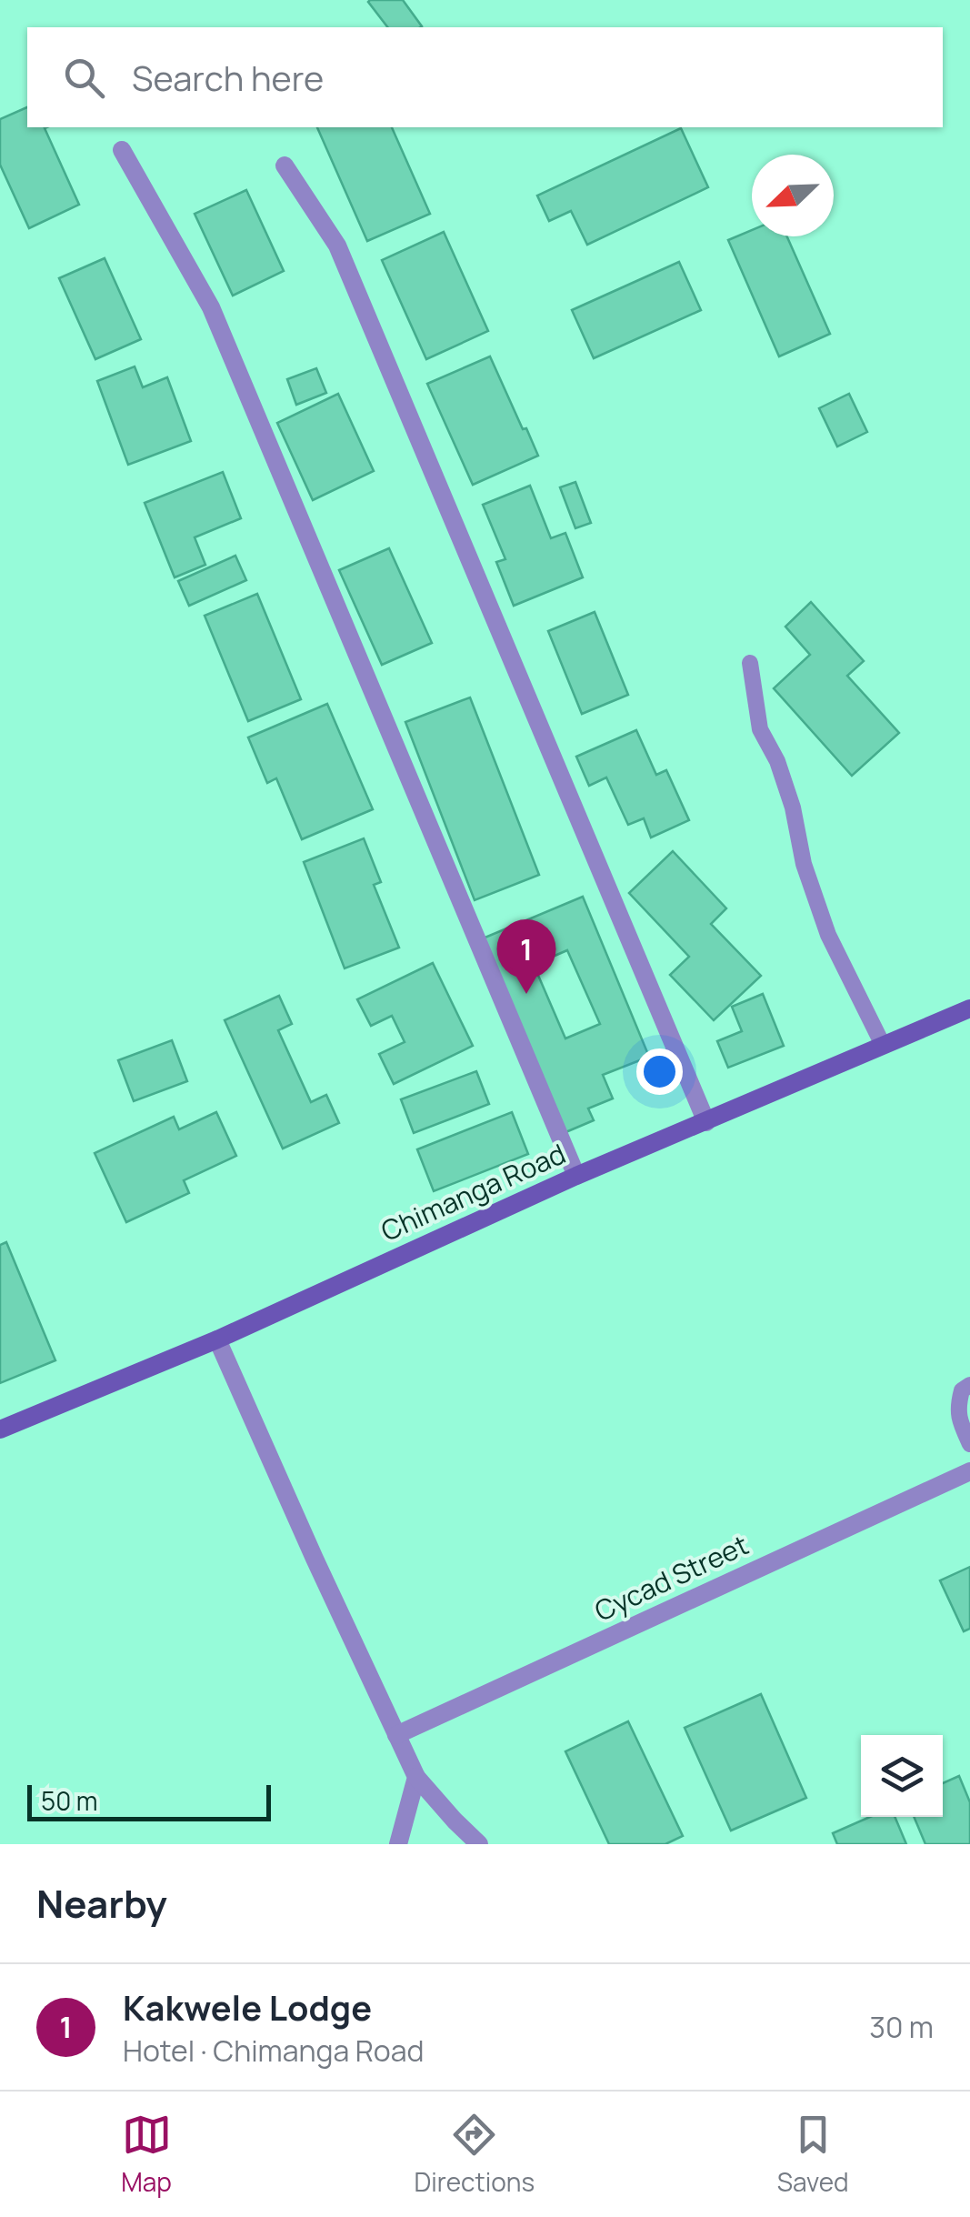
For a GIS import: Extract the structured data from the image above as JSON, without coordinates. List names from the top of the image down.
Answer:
{
  "streets": {
    "street": ["Chimanga Road", "Cycad Street"]
  },
  "scale_bar": "50 m",
  "north": "bottom left",
  "page": {
    "search": "Search here",
    "pins": "1",
    "scale": "50 m",
    "heading": "Nearby",
    "list": [
      {
        "mark": "1",
        "name": "Kakwele Lodge",
        "note": "Hotel · Chimanga Road",
        "value": "30 m"
      }
    ],
    "nav": ["Map", "Directions", "Saved"]
  }
}
